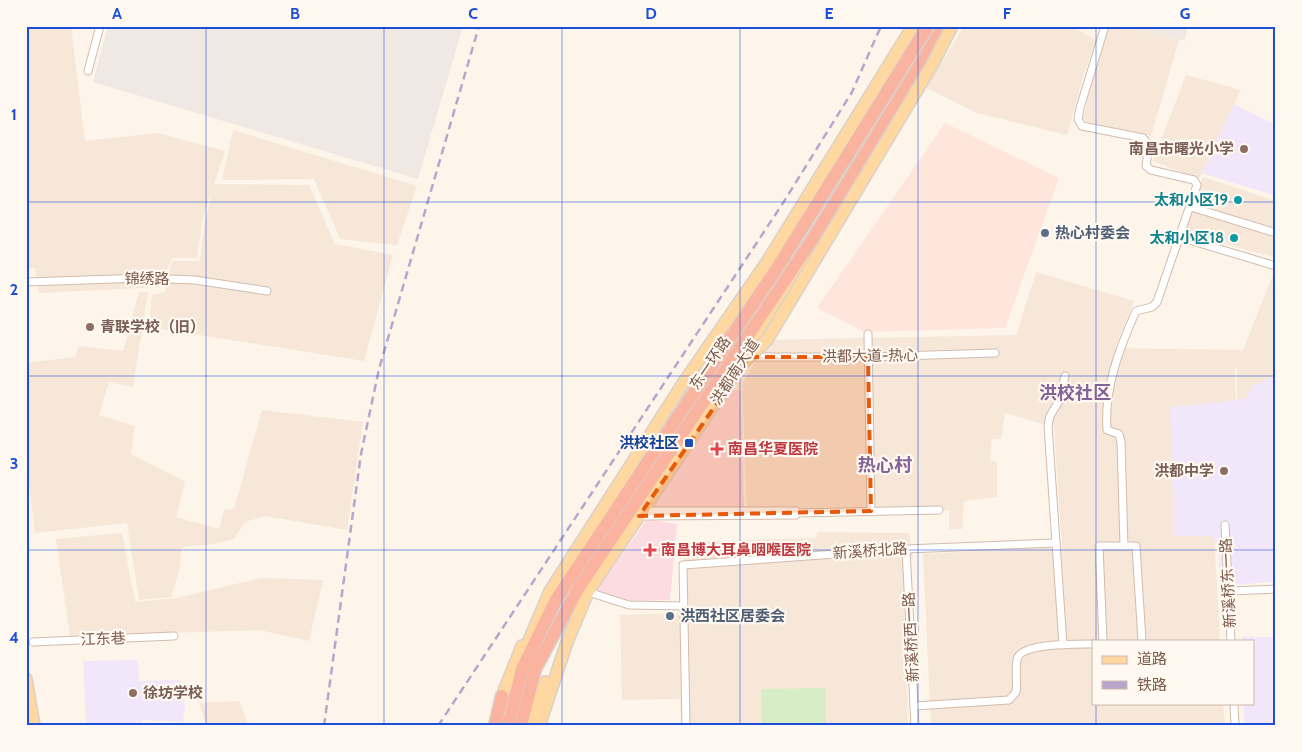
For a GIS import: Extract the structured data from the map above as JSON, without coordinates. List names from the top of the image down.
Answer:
{
  "streets": {
    "highway": ["东一环路"],
    "main road": ["洪都南大道"],
    "street": [
      "锦绣路",
      "洪都大道-热心",
      "新溪桥北路",
      "新溪桥东一路",
      "新溪桥西一路",
      "江东巷"
    ]
  },
  "crossings": [
    ["洪都大道-热心", "洪都南大道"],
    ["新溪桥北路", "新溪桥西一路"]
  ],
  "districts": ["洪校社区", "热心村"],
  "places": {
    "other": [
      "南昌市曙光小学",
      "太和小区19",
      "热心村委会",
      "太和小区18",
      "青联学校（旧）",
      "洪都中学",
      "洪西社区居委会",
      "徐坊学校"
    ],
    "transit": ["洪校社区"],
    "health": ["南昌华夏医院", "南昌博大耳鼻咽喉医院"]
  },
  "legend": ["道路", "铁路"],
  "grid": {
    "columns": [
      "A",
      "B",
      "C",
      "D",
      "E",
      "F",
      "G"
    ],
    "rows": [
      "1",
      "2",
      "3",
      "4"
    ]
  }
}
